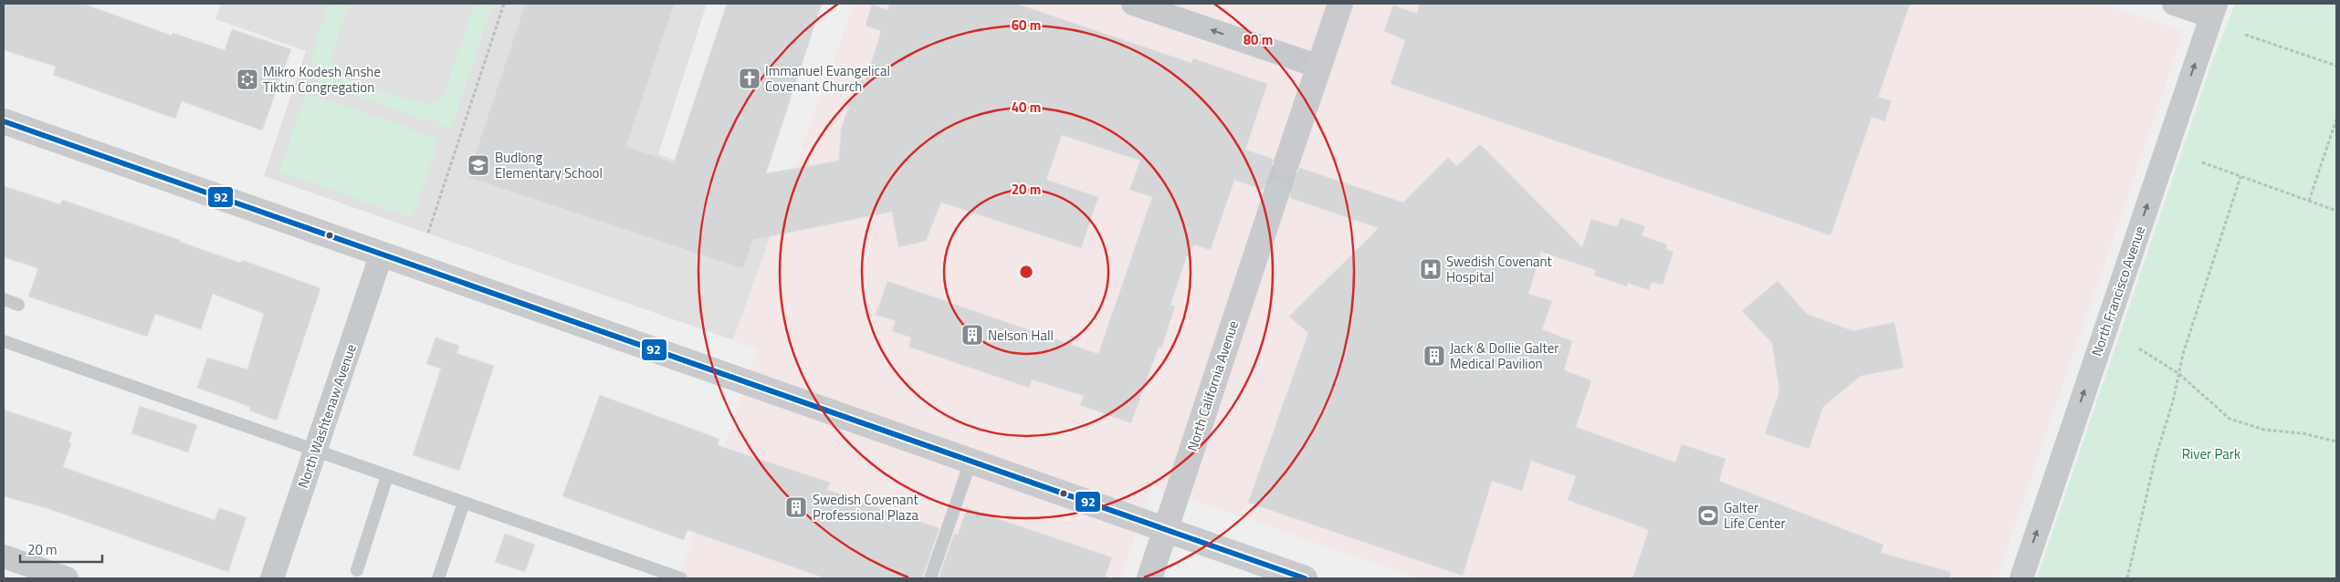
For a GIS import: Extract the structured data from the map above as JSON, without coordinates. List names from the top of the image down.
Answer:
{
  "streets": {
    "main road": ["North California Avenue"],
    "street": ["North Francisco Avenue", "North Washtenaw Avenue"]
  },
  "one_way": ["North Francisco Avenue"],
  "parks": ["River Park"],
  "places": {
    "church": ["Immanuel Evangelical Covenant Church"],
    "synagogue": ["Mikro Kodesh Anshe Tiktin Congregation"],
    "school or university": ["Budlong Elementary School"],
    "hospital": ["Swedish Covenant Hospital"],
    "building": ["Nelson Hall", "Jack & Dollie Galter Medical Pavilion", "Swedish Covenant Professional Plaza"],
    "sports": ["Galter Life Center"]
  },
  "lines": ["transit line 92"],
  "scale_bar": "20 m",
  "rings": [
    "60 m",
    "80 m",
    "40 m",
    "20 m"
  ]
}
